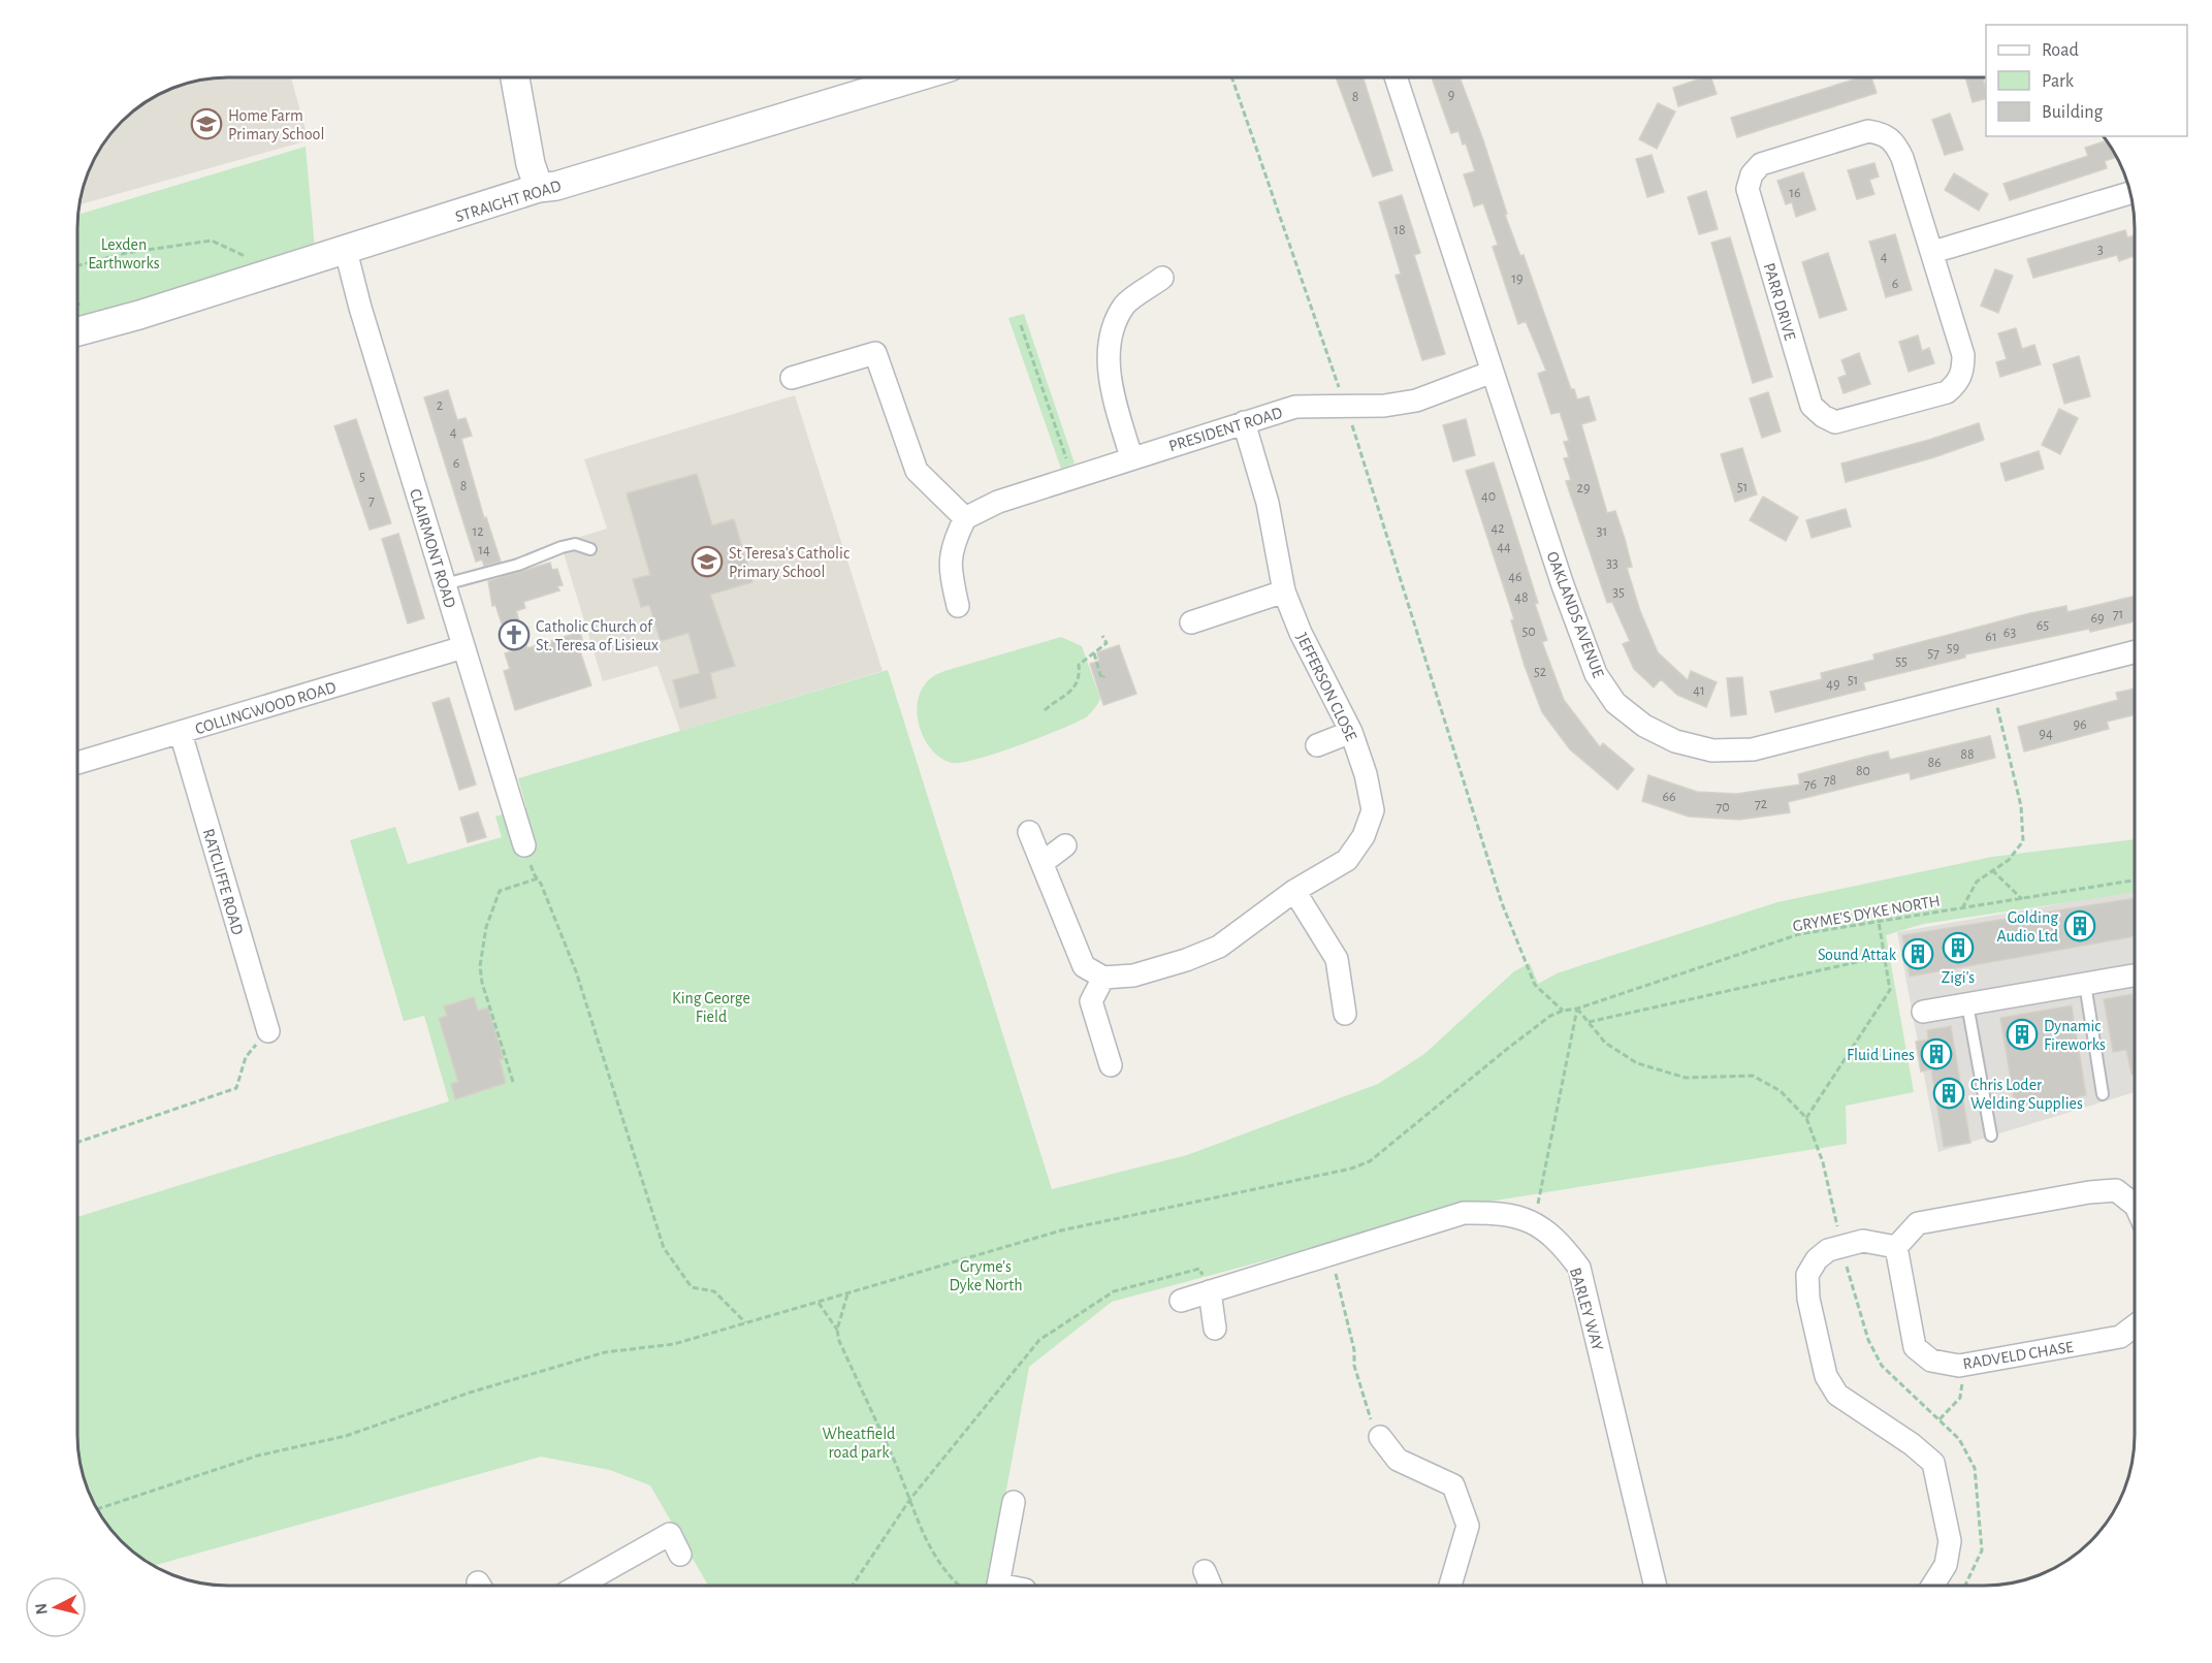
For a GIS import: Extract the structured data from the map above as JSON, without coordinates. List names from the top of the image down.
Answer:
{
  "streets": {
    "street": [
      "STRAIGHT ROAD",
      "PARR DRIVE",
      "PRESIDENT ROAD",
      "CLAIRMONT ROAD",
      "OAKLANDS AVENUE",
      "JEFFERSON CLOSE",
      "COLLINGWOOD ROAD",
      "RATCLIFFE ROAD",
      "BARLEY WAY",
      "RADVELD CHASE"
    ],
    "path": ["GRYME'S DYKE NORTH"]
  },
  "crossings": [
    ["STRAIGHT ROAD", "CLAIRMONT ROAD"],
    ["PRESIDENT ROAD", "OAKLANDS AVENUE"],
    ["PRESIDENT ROAD", "JEFFERSON CLOSE"],
    ["CLAIRMONT ROAD", "COLLINGWOOD ROAD"],
    ["COLLINGWOOD ROAD", "RATCLIFFE ROAD"]
  ],
  "parks": [
    "Lexden Earthworks",
    "King George Field",
    "Gryme's Dyke North",
    "Wheatfield road park"
  ],
  "places": {
    "school or university": ["Home Farm Primary School", "St Teresa's Catholic Primary School"],
    "church": ["Catholic Church of St. Teresa of Lisieux"],
    "building": [
      "Golding Audio Ltd",
      "Zigi's",
      "Sound Attak",
      "Dynamic Fireworks",
      "Fluid Lines",
      "Chris Loder Welding Supplies"
    ]
  },
  "house_numbers": [
    "9",
    "8",
    "16",
    "18",
    "3",
    "4",
    "19",
    "6",
    "2",
    "4",
    "6",
    "5",
    "8",
    "51",
    "29",
    "40",
    "7",
    "42",
    "12",
    "31",
    "44",
    "14",
    "33",
    "46",
    "35",
    "48",
    "71",
    "69",
    "65",
    "50",
    "63",
    "61",
    "59",
    "57",
    "55",
    "52",
    "51",
    "49",
    "41",
    "96",
    "94",
    "88",
    "86",
    "80",
    "78",
    "76",
    "66",
    "72",
    "70"
  ],
  "legend": ["Road", "Park", "Building"],
  "north": "left"
}
